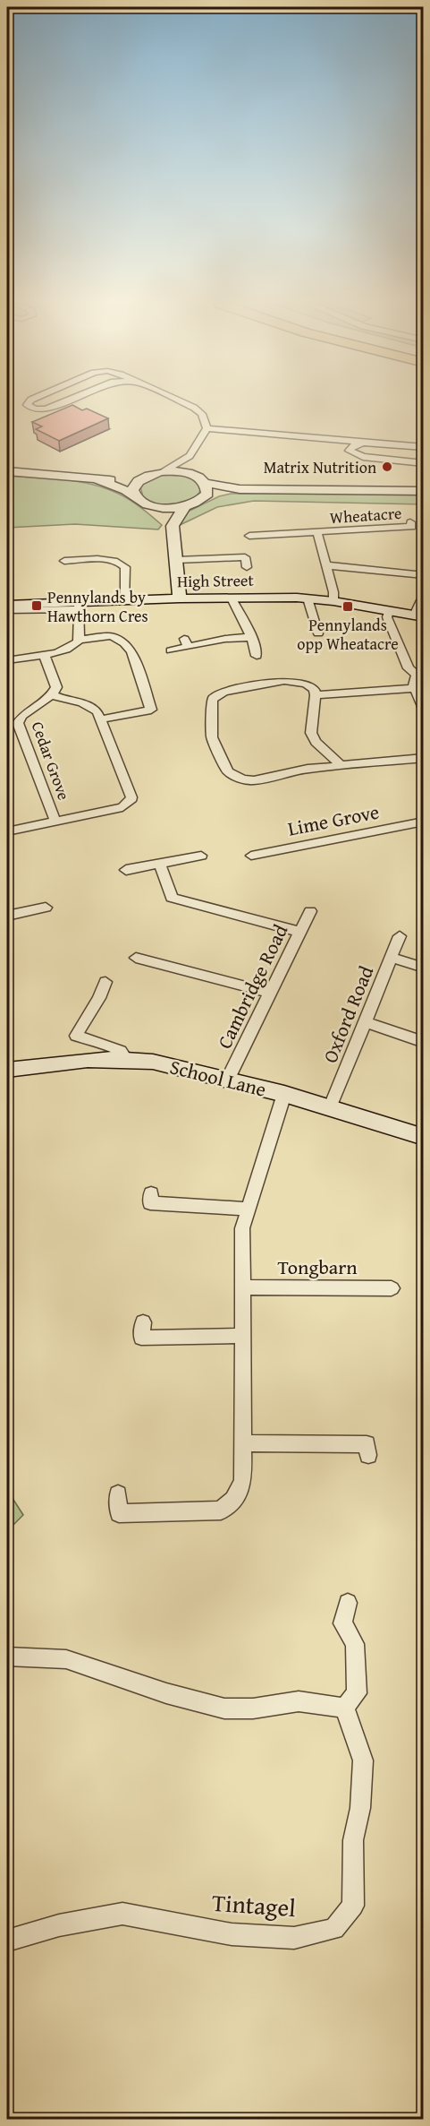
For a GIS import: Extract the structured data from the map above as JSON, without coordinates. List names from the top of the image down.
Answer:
{
  "streets": {
    "street": [
      "Wheatacre",
      "High Street",
      "Cedar Grove",
      "Lime Grove",
      "Cambridge Road",
      "Oxford Road",
      "School Lane",
      "Tongbarn",
      "Tintagel"
    ]
  },
  "crossings": [
    ["Wheatacre", "High Street"],
    ["Cambridge Road", "School Lane"],
    ["Oxford Road", "School Lane"]
  ],
  "places": {
    "other": ["Matrix Nutrition"],
    "transit": ["Pennylands by Hawthorn Cres", "Pennylands opp Wheatacre"]
  }
}
